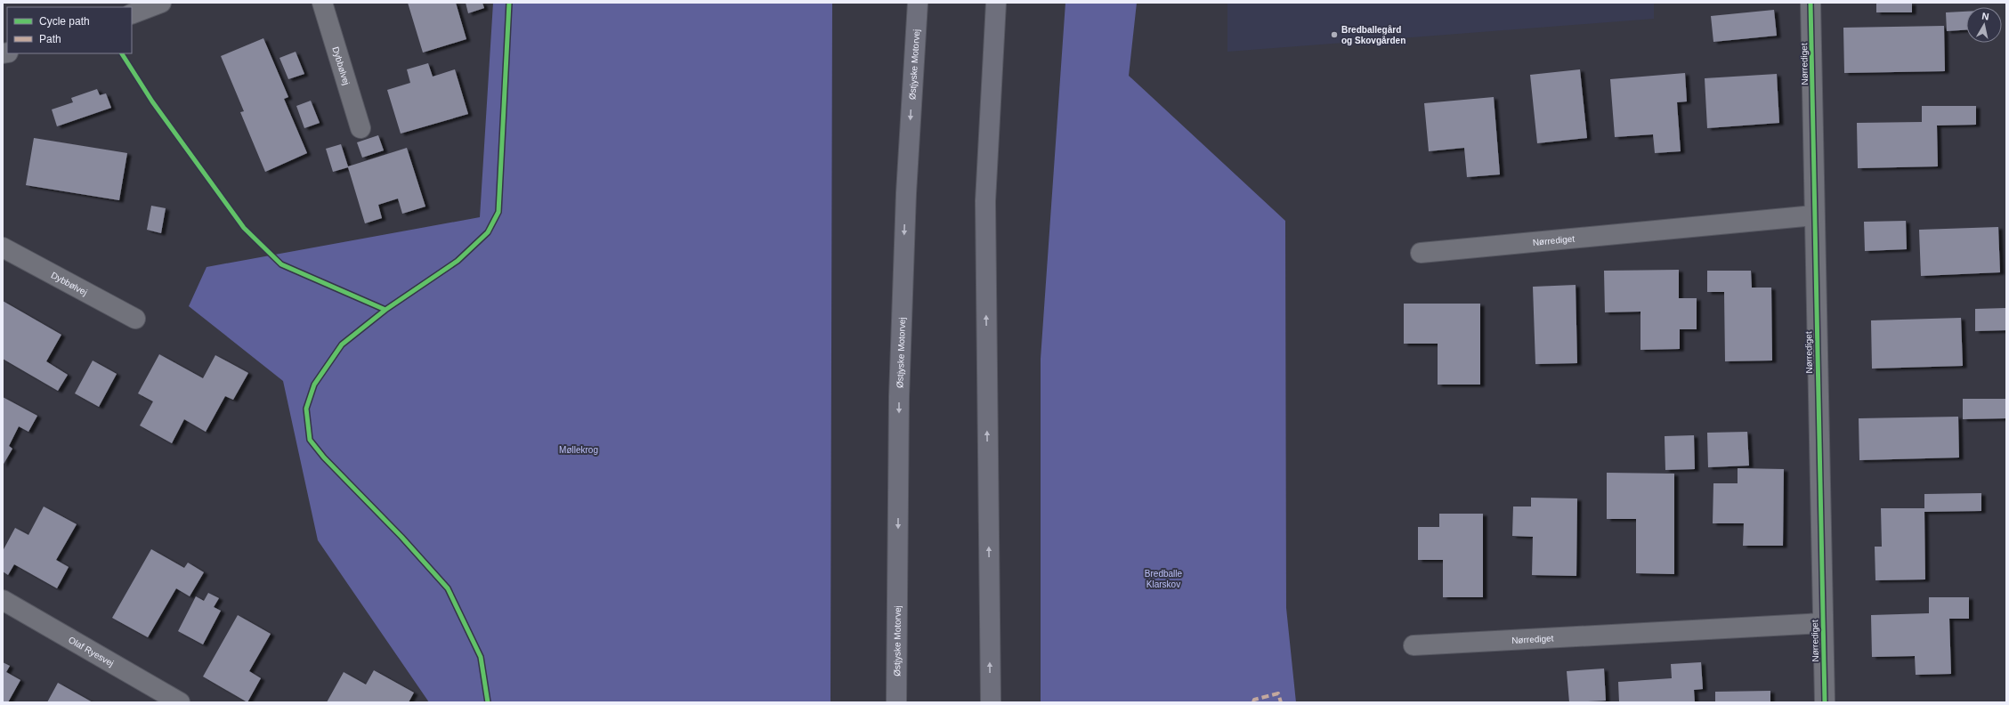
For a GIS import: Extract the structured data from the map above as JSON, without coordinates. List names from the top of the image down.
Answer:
{
  "streets": {
    "highway": ["Østjyske Motorvej"],
    "street": ["Nørrediget", "Dybbølvej", "Olaf Ryesvej"]
  },
  "parks": ["Møllekrog", "Bredballe Klarskov"],
  "places": ["Bredballegård og Skovgården"],
  "legend": ["Cycle path", "Path"],
  "north": "top"
}
